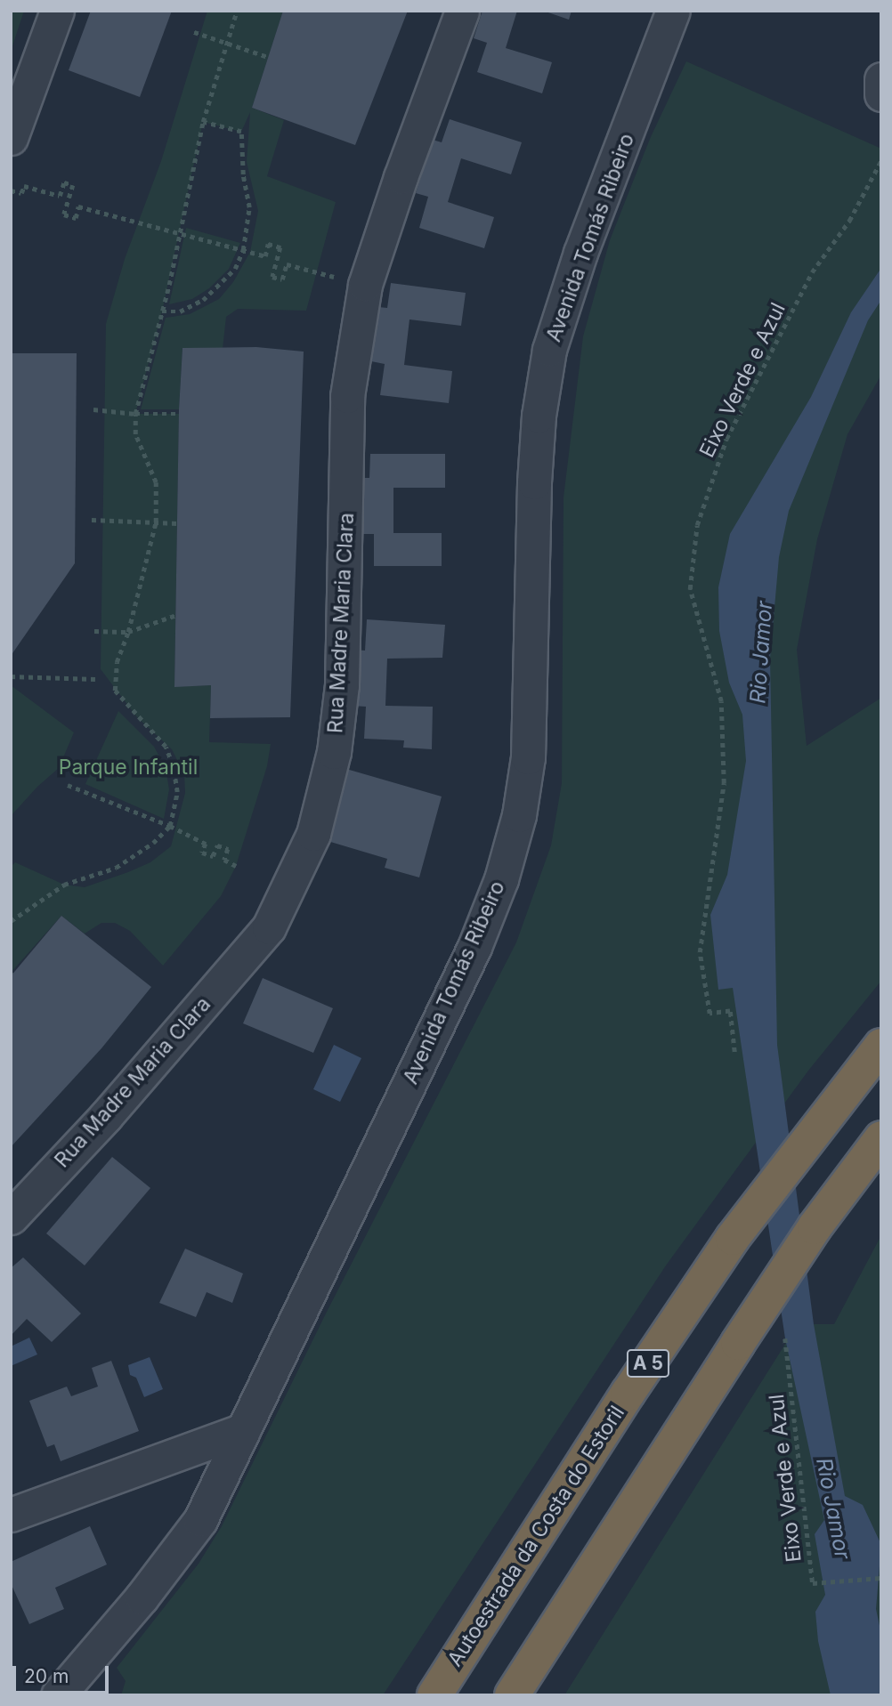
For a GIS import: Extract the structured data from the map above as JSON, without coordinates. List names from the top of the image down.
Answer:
{
  "streets": {
    "highway": ["A 5", "Autoestrada da Costa do Estoril"],
    "street": ["Avenida Tomás Ribeiro", "Rua Madre Maria Clara"],
    "path": ["Eixo Verde e Azul"]
  },
  "water": ["Rio Jamor"],
  "parks": ["Parque Infantil"],
  "scale_bar": "20 m"
}
